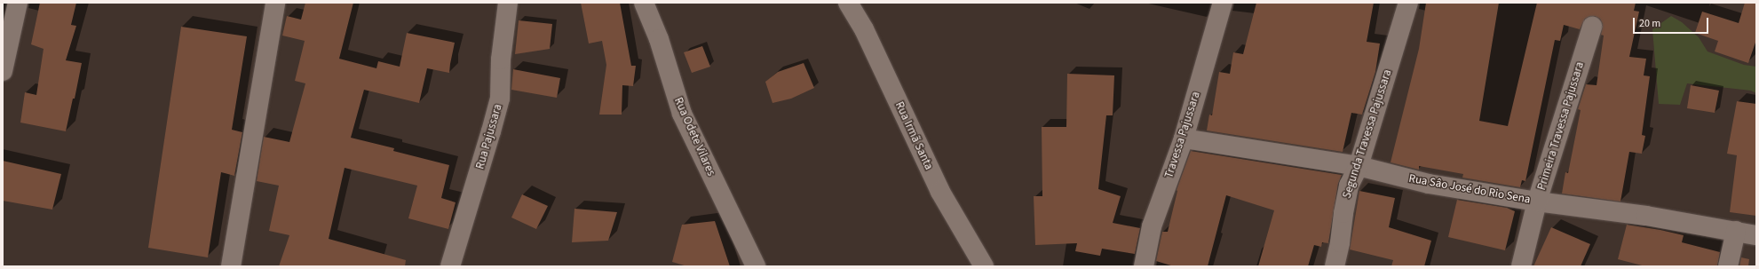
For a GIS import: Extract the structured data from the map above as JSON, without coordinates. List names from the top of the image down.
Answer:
{
  "streets": {
    "street": [
      "Primeira Travessa Pajussara",
      "Segunda Travessa Pajussara",
      "Travessa Pajussara",
      "Rua Irmã Santa",
      "Rua Pajussara",
      "Rua Odete Vilares",
      "Rua Sâo José do Rio Sena"
    ]
  },
  "crossings": [
    ["Primeira Travessa Pajussara", "Rua Sâo José do Rio Sena"],
    ["Segunda Travessa Pajussara", "Rua Sâo José do Rio Sena"],
    ["Travessa Pajussara", "Rua Sâo José do Rio Sena"]
  ],
  "scale_bar": "20 m"
}
